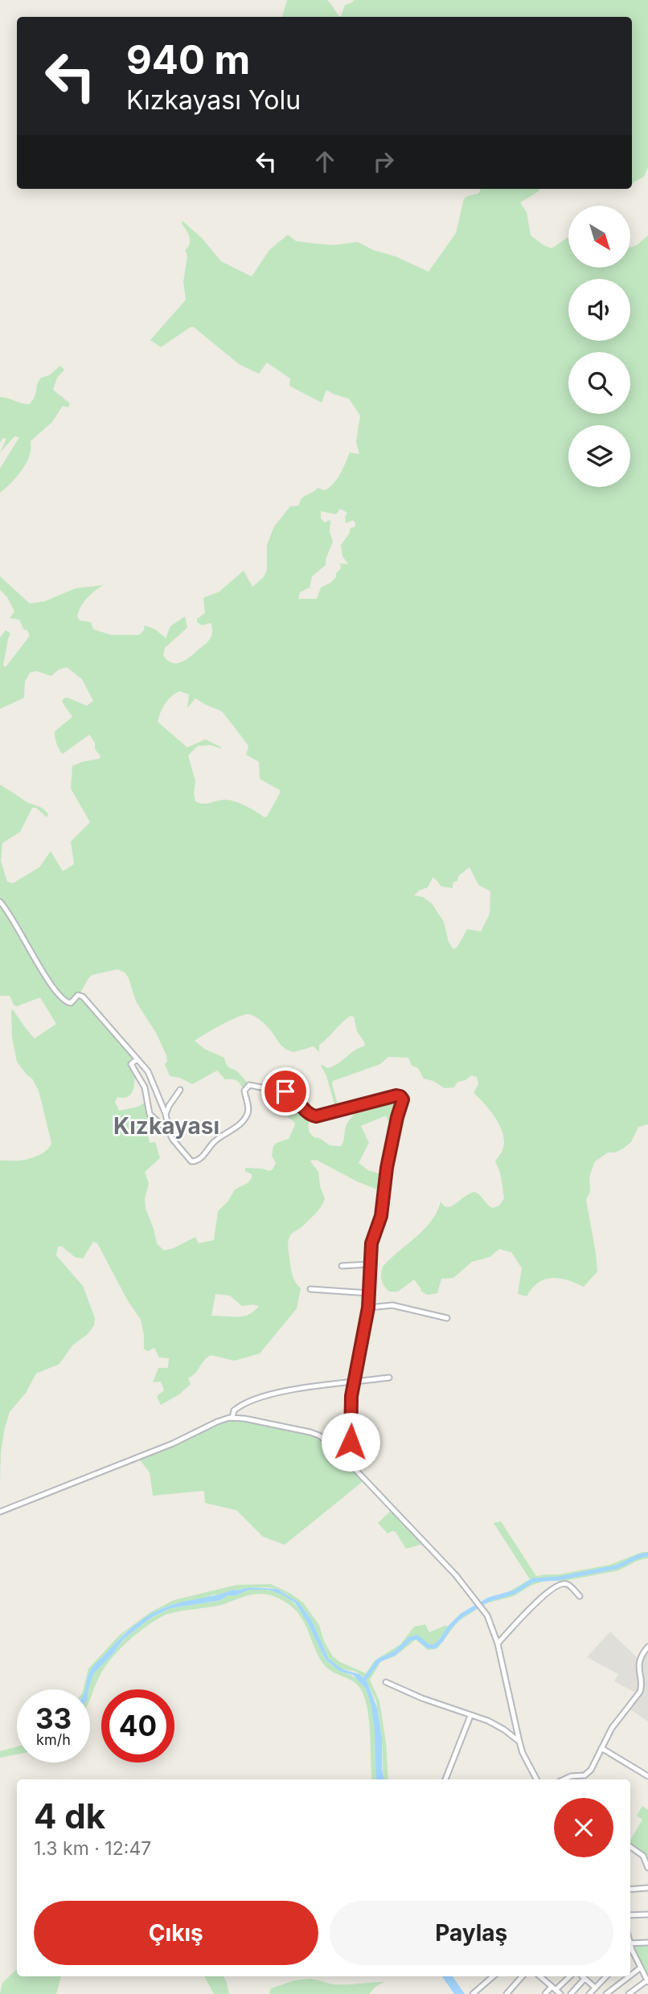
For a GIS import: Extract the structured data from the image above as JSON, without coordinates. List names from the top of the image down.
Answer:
{
  "districts": ["Kızkayası"],
  "north": "bottom right",
  "page": {
    "turn": ["940 m", "Kızkayası Yolu"],
    "speed": "33 km/h",
    "limit": "40",
    "heading": ["4 dk", "1.3 km · 12:47"],
    "buttons": ["Çıkış", "Paylaş"]
  }
}
